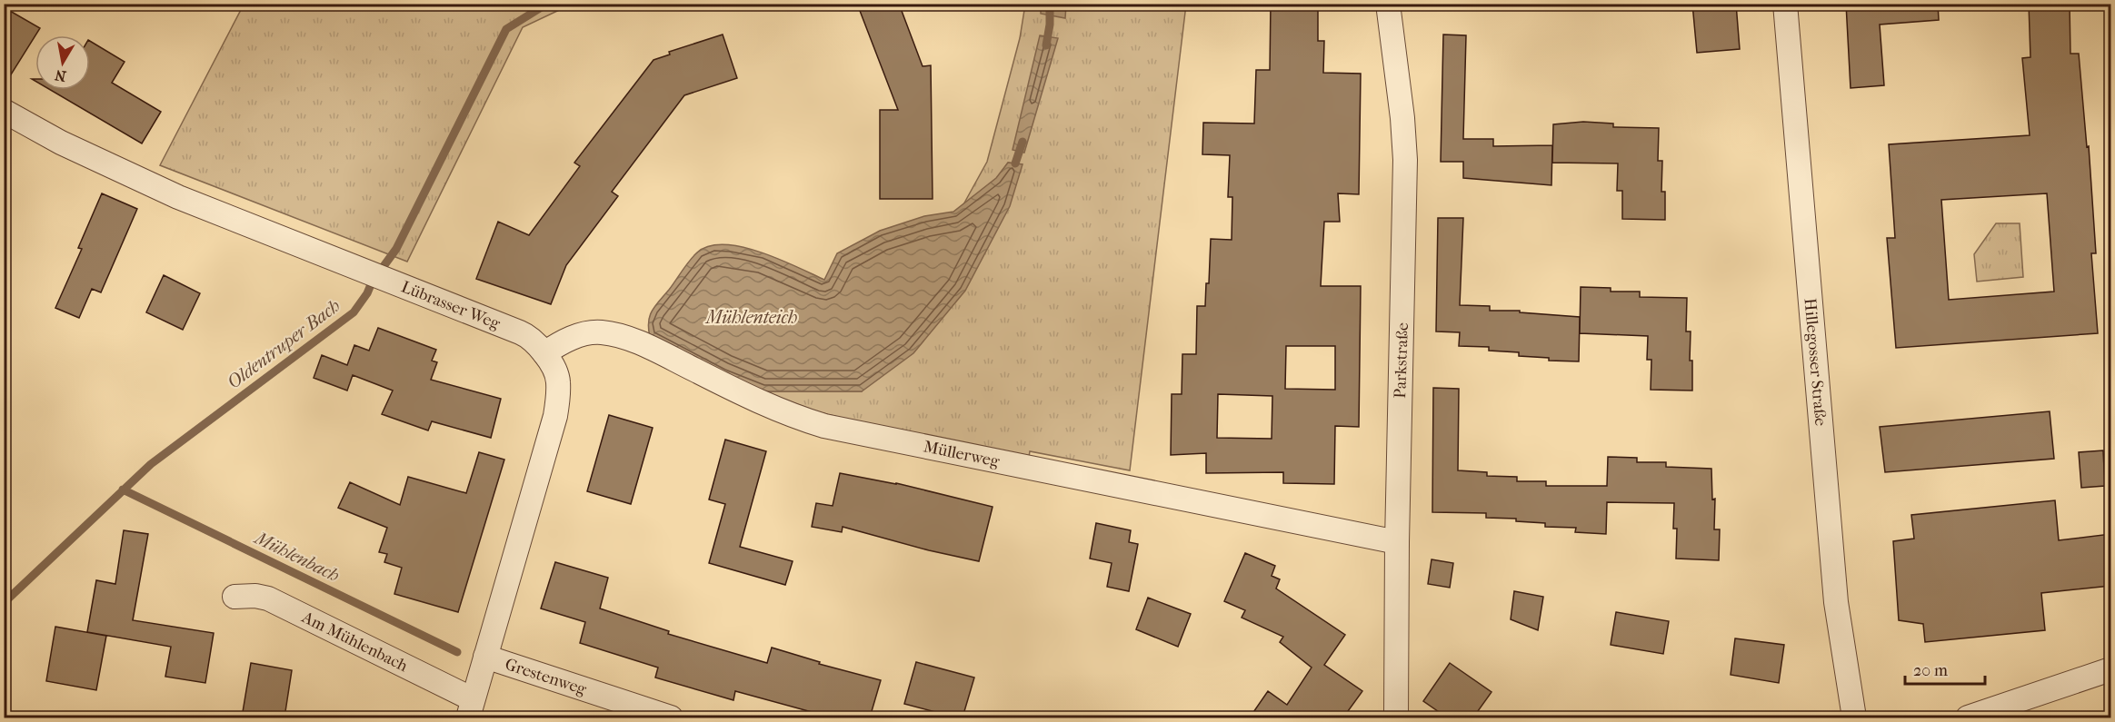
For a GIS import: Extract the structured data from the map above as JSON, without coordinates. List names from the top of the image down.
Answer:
{
  "streets": {
    "street": [
      "Lübrasser Weg",
      "Parkstraße",
      "Hillegosser Straße",
      "Müllerweg",
      "Am Mühlenbach",
      "Grestenweg"
    ]
  },
  "crossings": [
    ["Lübrasser Weg", "Müllerweg"],
    ["Lübrasser Weg", "Am Mühlenbach"],
    ["Lübrasser Weg", "Grestenweg"],
    ["Parkstraße", "Müllerweg"]
  ],
  "water": ["Mühlenteich", "Oldentruper Bach", "Mühlenbach"],
  "scale_bar": "20 m",
  "north": "bottom"
}
